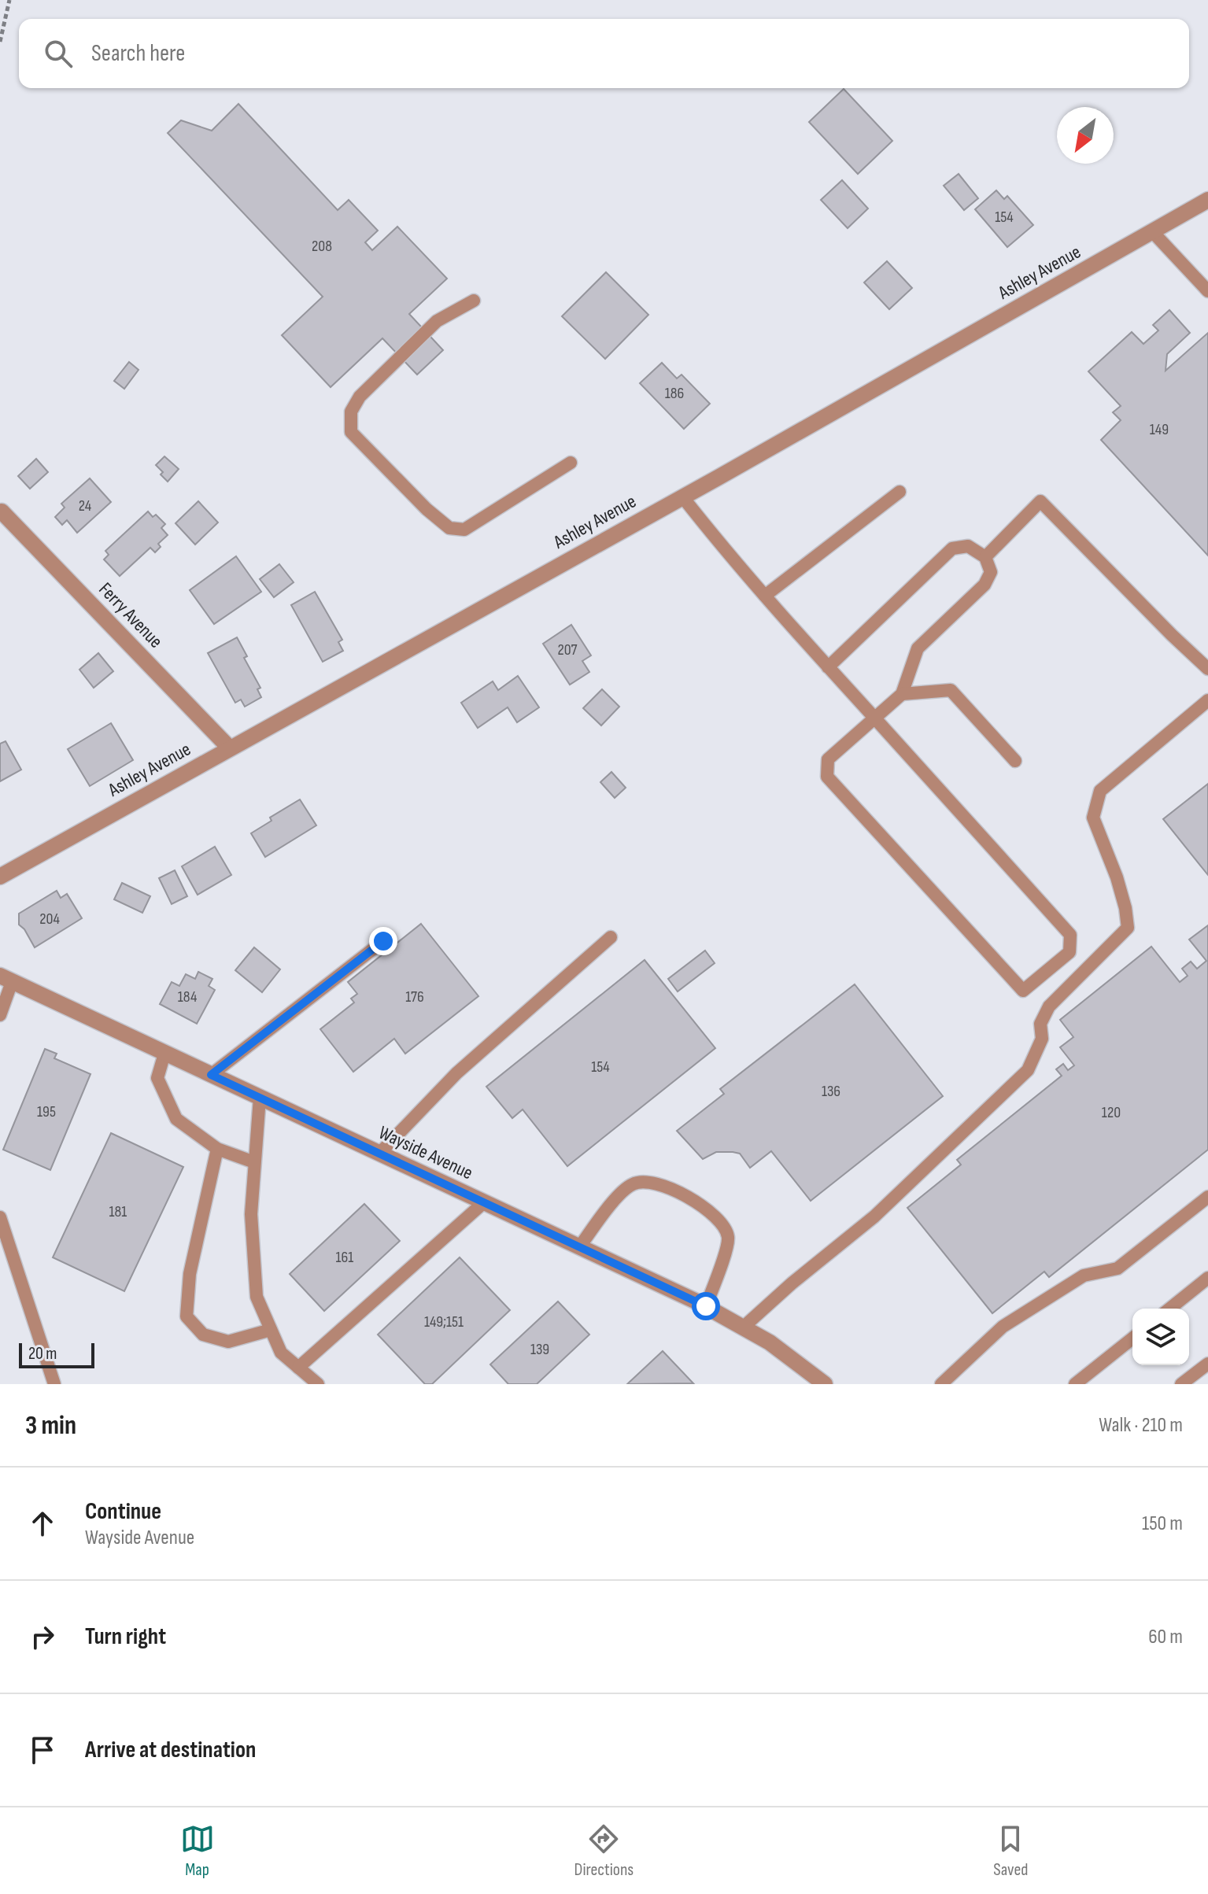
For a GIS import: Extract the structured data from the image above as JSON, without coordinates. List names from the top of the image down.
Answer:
{
  "streets": {
    "street": ["Ashley Avenue", "Ferry Avenue", "Wayside Avenue"]
  },
  "crossings": [
    ["Ashley Avenue", "Ferry Avenue"]
  ],
  "house_numbers": [
    "154",
    "208",
    "186",
    "149",
    "24",
    "207",
    "204",
    "184",
    "176",
    "154",
    "136",
    "195",
    "120",
    "181",
    "161",
    "149;151",
    "139"
  ],
  "scale_bar": "20 m",
  "north": "bottom left",
  "page": {
    "search": "Search here",
    "scale": "20 m",
    "heading": ["3 min", "Walk · 210 m"],
    "list": [
      ["Continue", "Wayside Avenue", "150 m"],
      ["Turn right", "60 m"],
      "Arrive at destination"
    ],
    "nav": ["Map", "Directions", "Saved"]
  }
}
